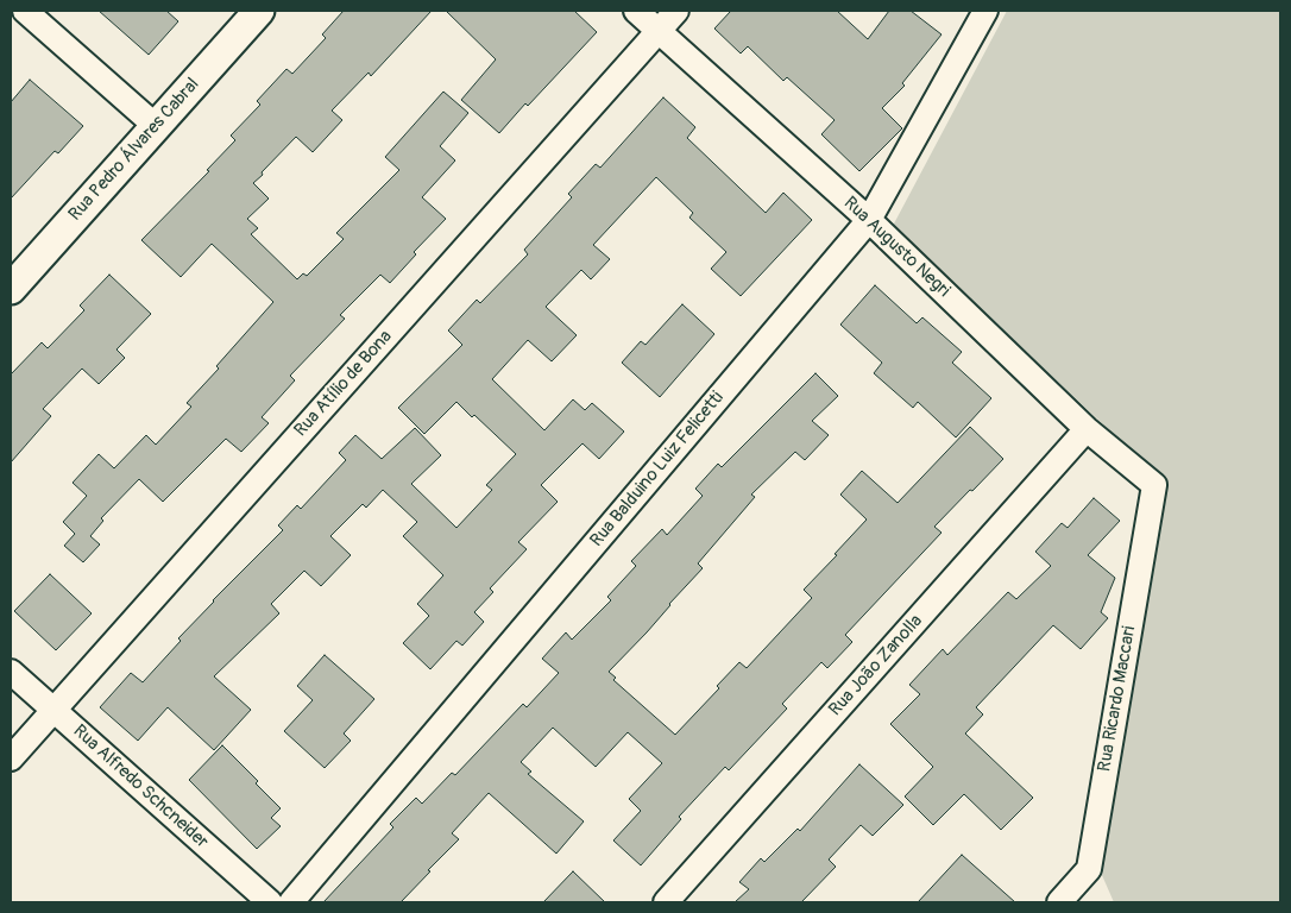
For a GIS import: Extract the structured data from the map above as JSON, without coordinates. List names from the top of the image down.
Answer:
{
  "streets": {
    "street": [
      "Rua Pedro Álvares Cabral",
      "Rua Augusto Negri",
      "Rua Atílio de Bona",
      "Rua Balduino Luiz Felicetti",
      "Rua João Zanolla",
      "Rua Ricardo Maccari",
      "Rua Alfredo Schcneider"
    ]
  },
  "crossings": [
    ["Rua Augusto Negri", "Rua Atílio de Bona"],
    ["Rua Augusto Negri", "Rua Balduino Luiz Felicetti"],
    ["Rua Augusto Negri", "Rua João Zanolla"],
    ["Rua Augusto Negri", "Rua Ricardo Maccari"],
    ["Rua Atílio de Bona", "Rua Alfredo Schcneider"]
  ]
}
